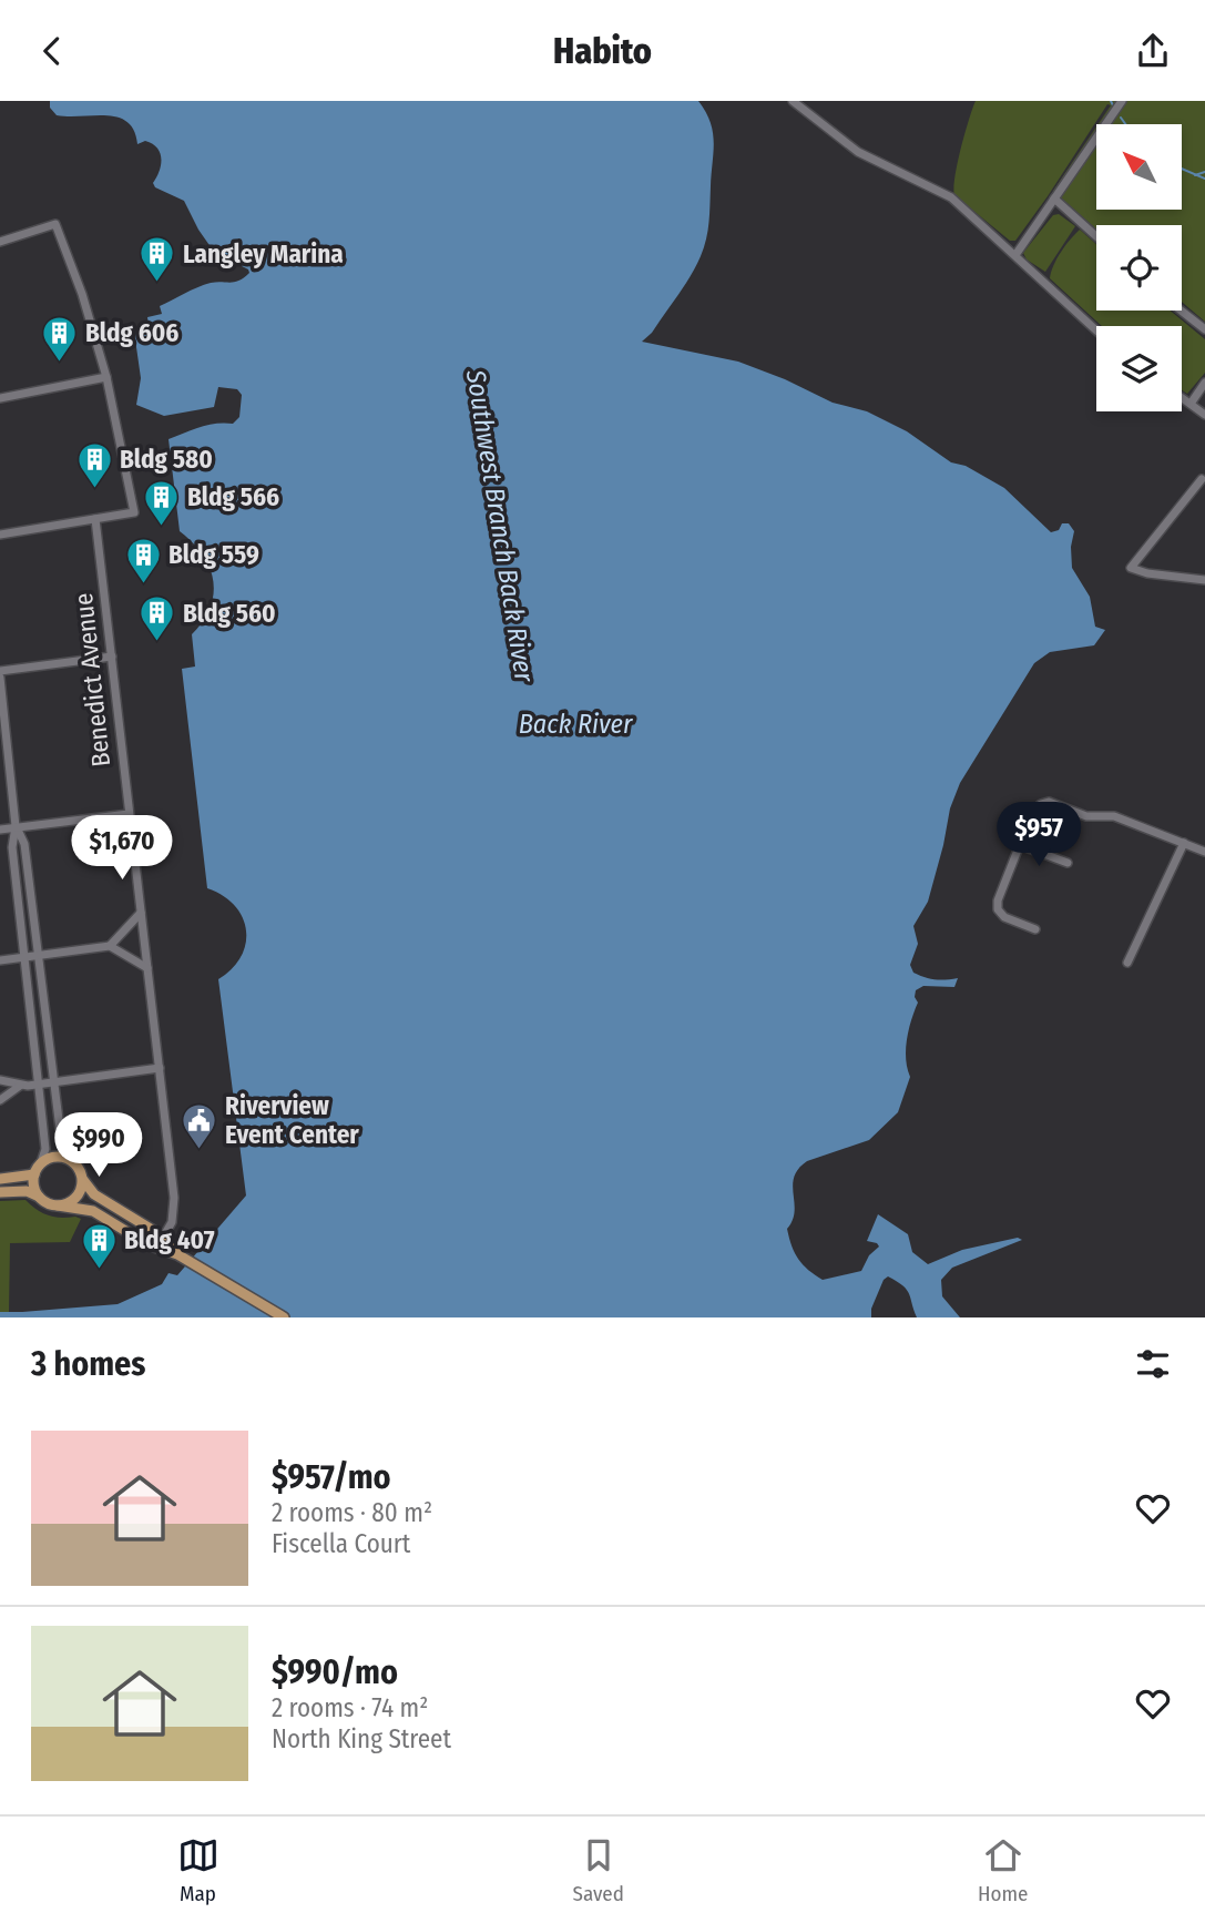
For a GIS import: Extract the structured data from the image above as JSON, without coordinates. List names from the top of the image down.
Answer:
{
  "streets": {
    "street": ["Benedict Avenue"]
  },
  "water": ["Southwest Branch Back River", "Back River"],
  "places": {
    "building": [
      "Langley Marina",
      "Bldg 606",
      "Bldg 580",
      "Bldg 566",
      "Bldg 559",
      "Bldg 560",
      "Bldg 407"
    ],
    "public building": ["Riverview Event Center"]
  },
  "north": "top left",
  "page": {
    "header": "Habito",
    "price": ["$957", "$1,670", "$990"],
    "heading": "3 homes",
    "list": [
      {
        "name": "$957/mo",
        "note": "2 rooms · 80 m² · Fiscella Court"
      },
      {
        "name": "$990/mo",
        "note": "2 rooms · 74 m² · North King Street"
      }
    ],
    "tabs": ["Map", "Saved", "Home"]
  }
}
